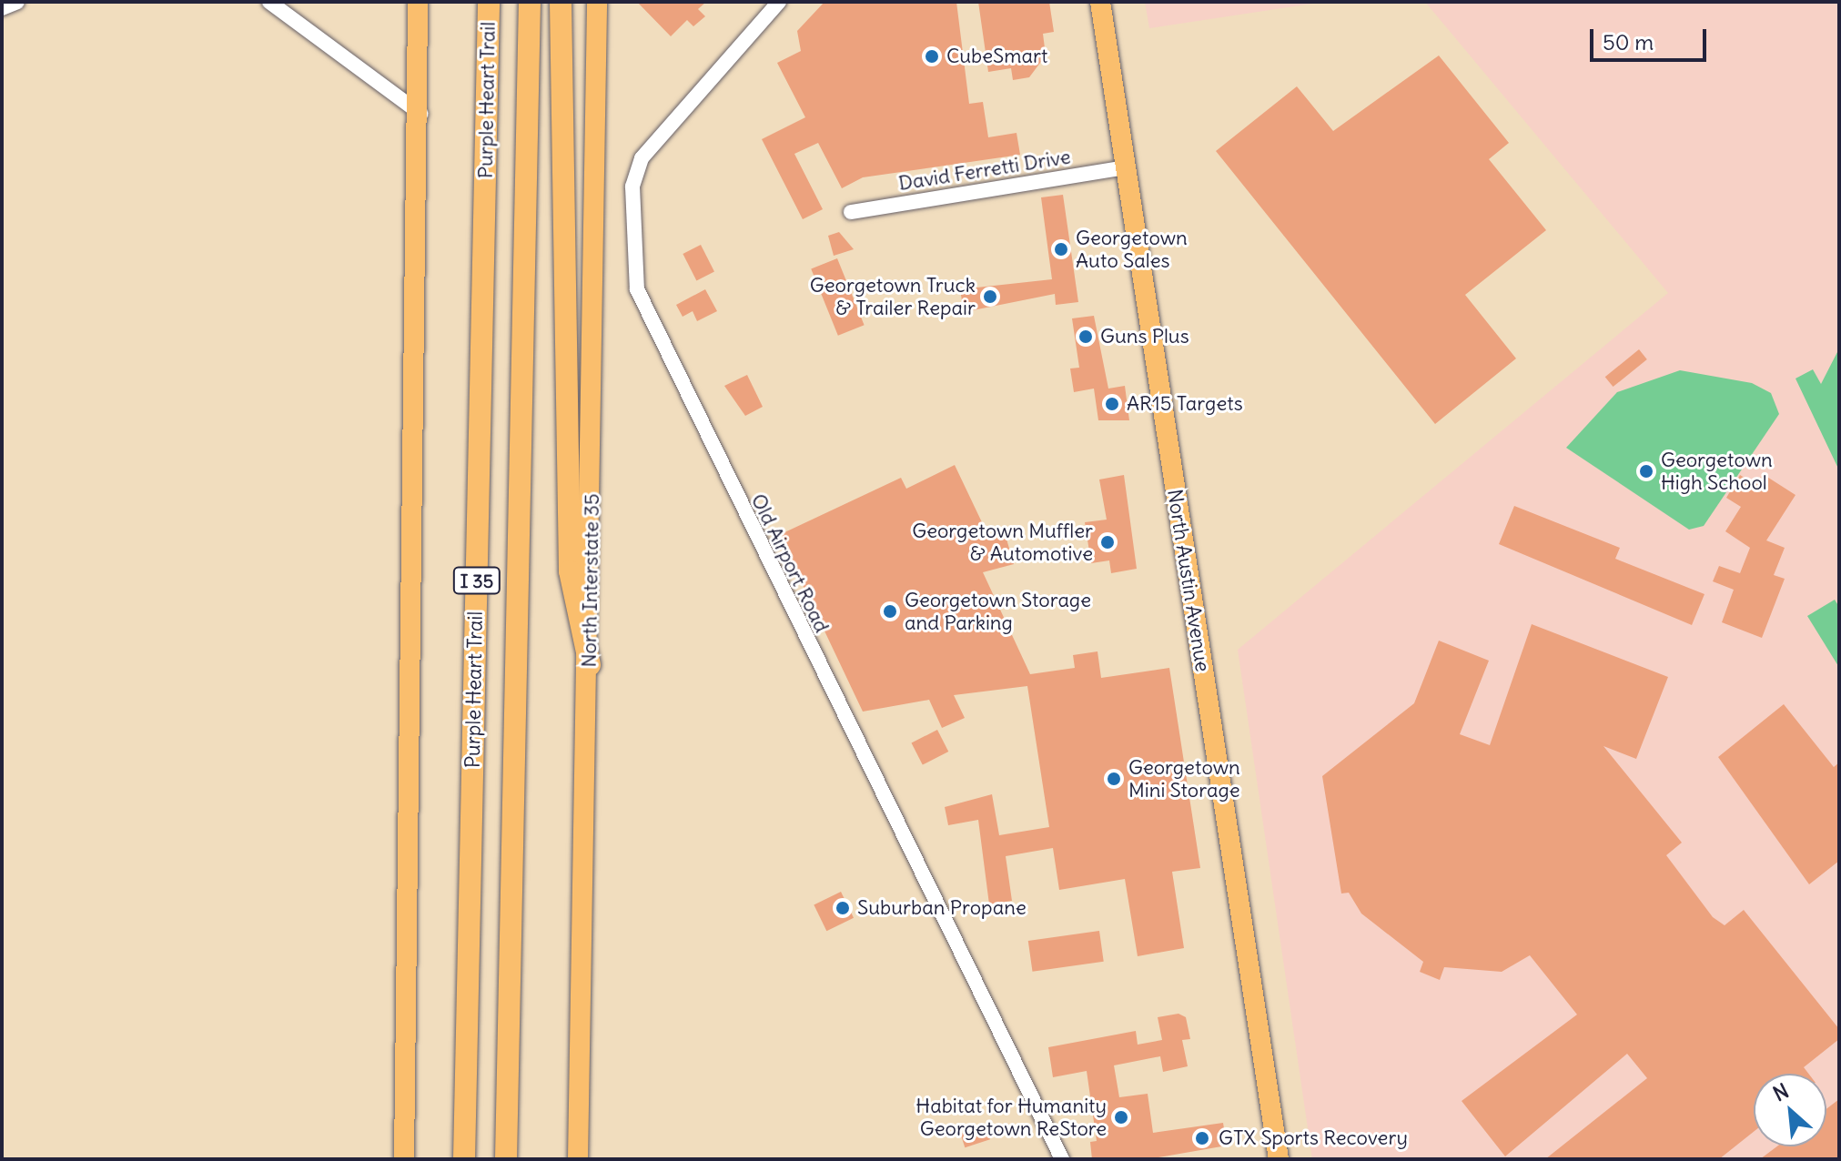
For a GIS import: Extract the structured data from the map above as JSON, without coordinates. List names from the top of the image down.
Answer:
{
  "streets": {
    "highway": ["Purple Heart Trail", "I 35"],
    "main road": ["North Interstate 35", "North Austin Avenue"],
    "street": ["David Ferretti Drive", "Old Airport Road"]
  },
  "crossings": [
    ["David Ferretti Drive", "North Austin Avenue"]
  ],
  "places": [
    "CubeSmart",
    "Georgetown Auto Sales",
    "Georgetown Truck & Trailer Repair",
    "Guns Plus",
    "AR15 Targets",
    "Georgetown High School",
    "Georgetown Muffler & Automotive",
    "Georgetown Storage and Parking",
    "Georgetown Mini Storage",
    "Suburban Propane",
    "Habitat for Humanity Georgetown ReStore",
    "GTX Sports Recovery"
  ],
  "scale_bar": "50 m",
  "north": "top left"
}
